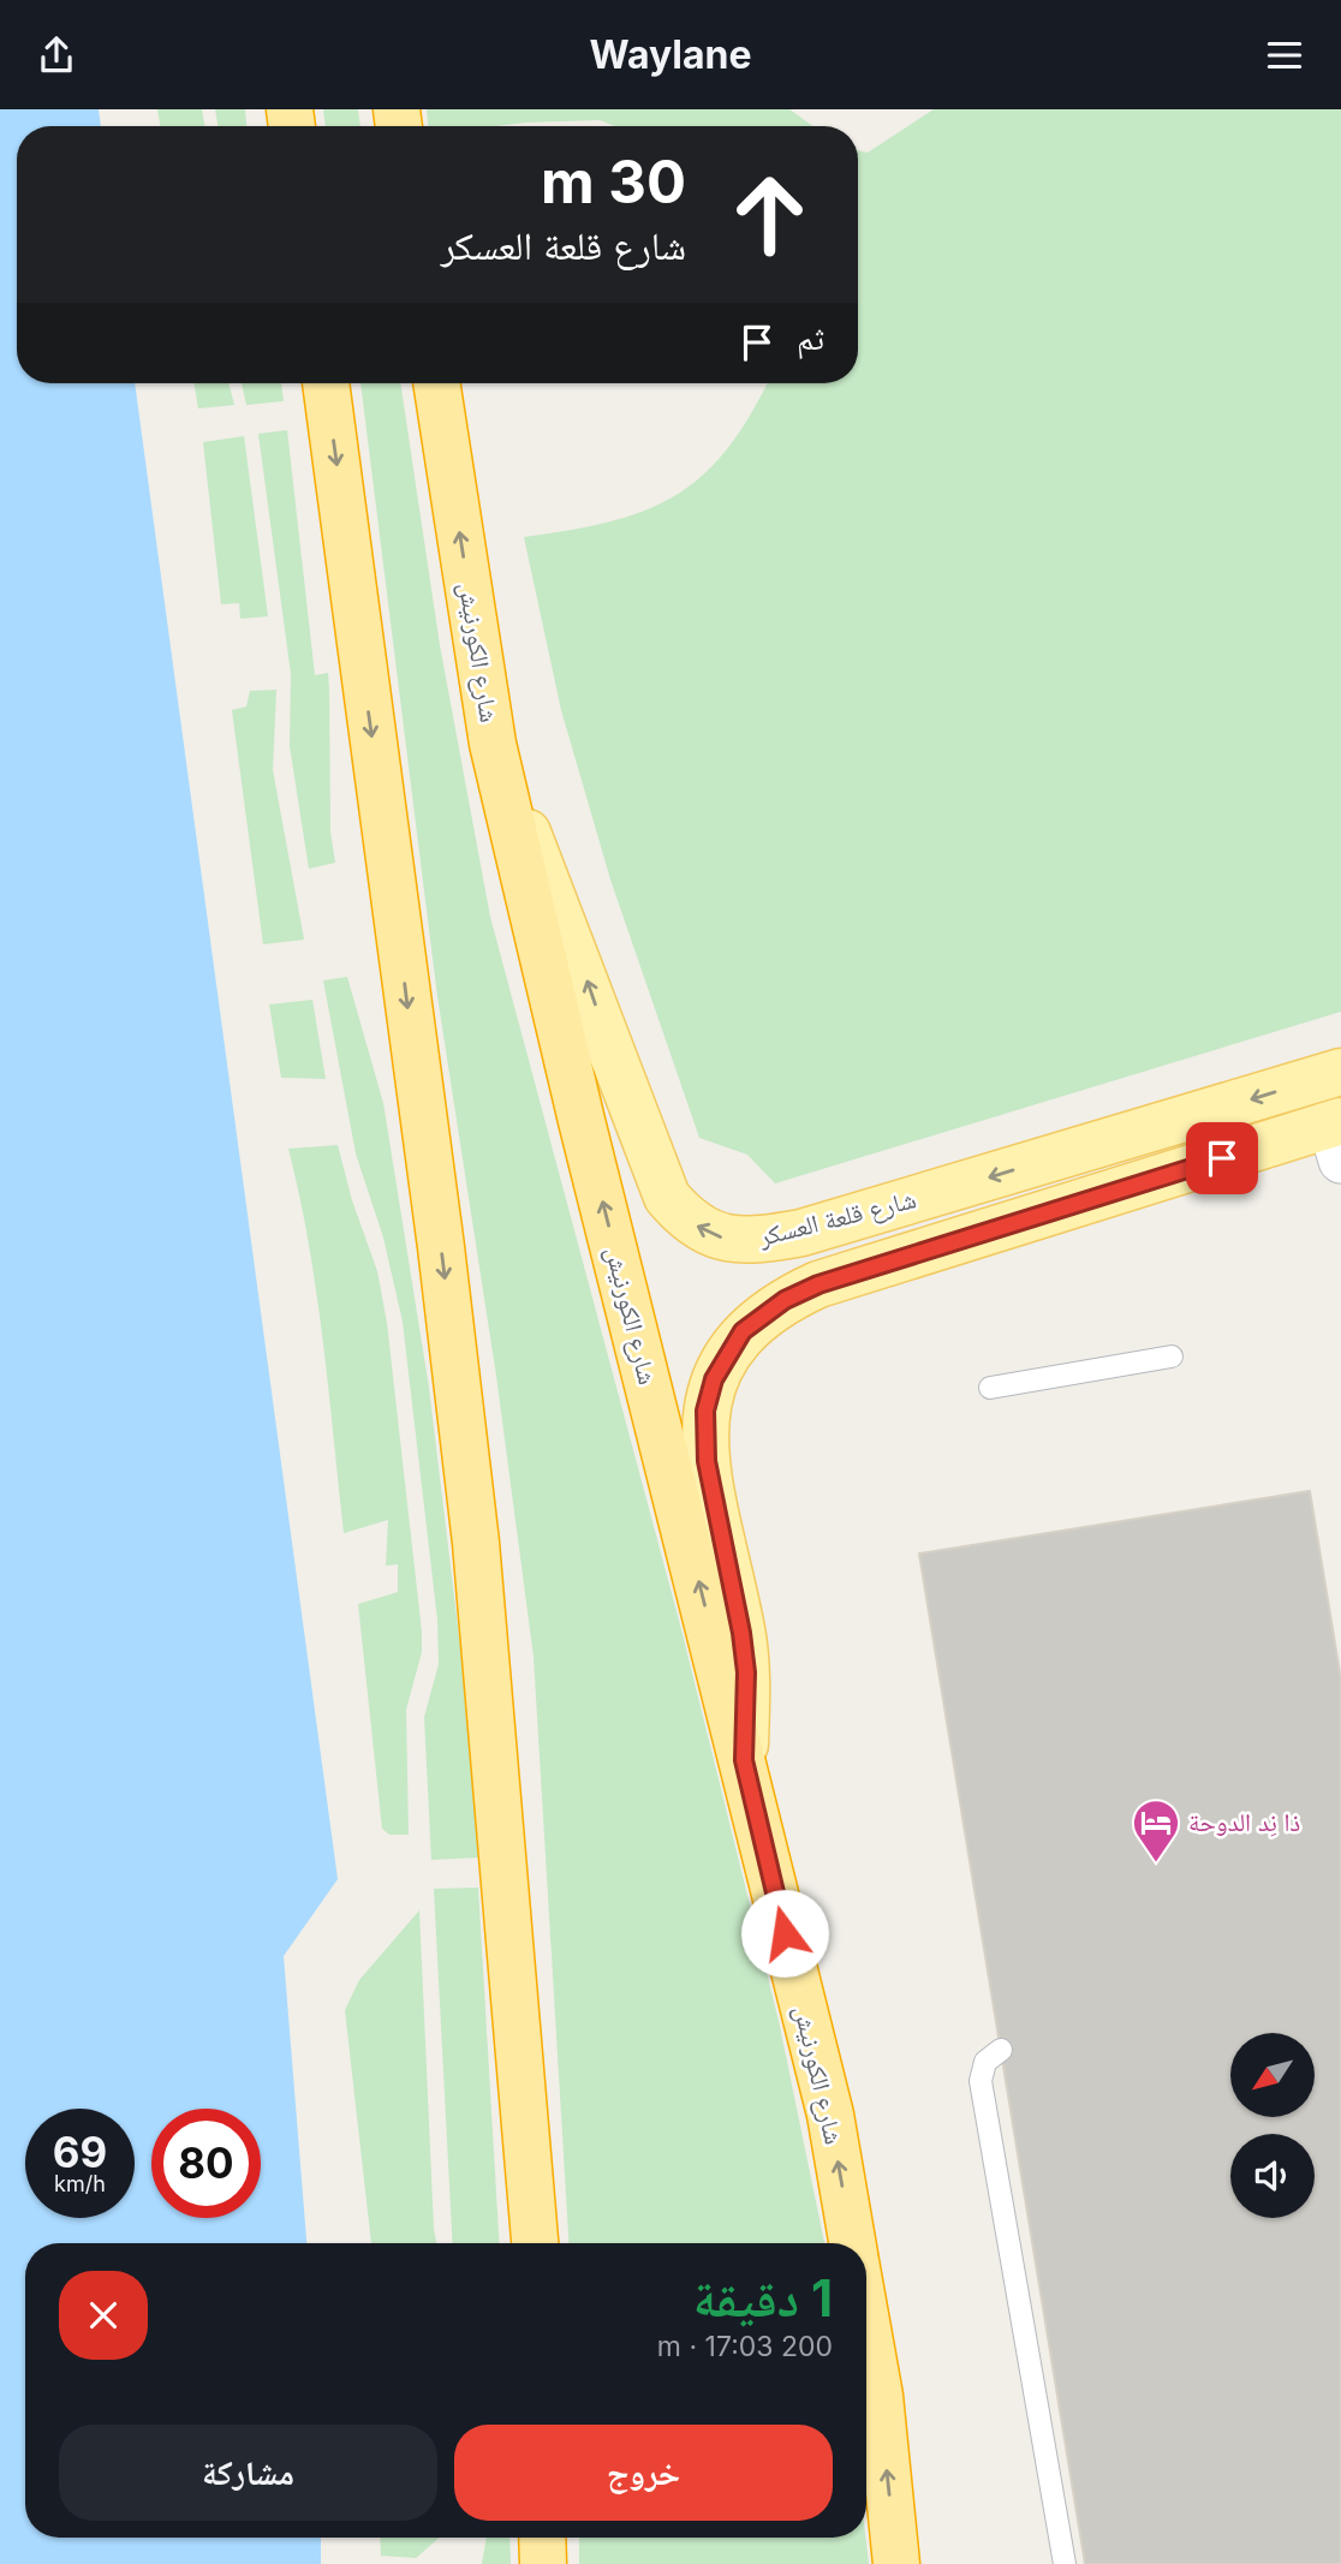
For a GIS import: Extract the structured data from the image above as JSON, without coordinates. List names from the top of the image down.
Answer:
{
  "streets": {
    "highway": ["شارع الكورنيش"],
    "main road": ["شارع قلعة العسكر"]
  },
  "crossings": [
    ["شارع الكورنيش", "شارع قلعة العسكر"]
  ],
  "places": {
    "hotel": ["ذا نِد الدوحة"]
  },
  "north": "bottom left",
  "page": {
    "header": "Waylane",
    "turn": ["30 m", "شارع قلعة العسكر"],
    "then": "ثم",
    "speed": "69 km/h",
    "limit": "80",
    "heading": ["1 دقيقة", "200 m · 17:03"],
    "buttons": ["خروج", "مشاركة"]
  }
}
